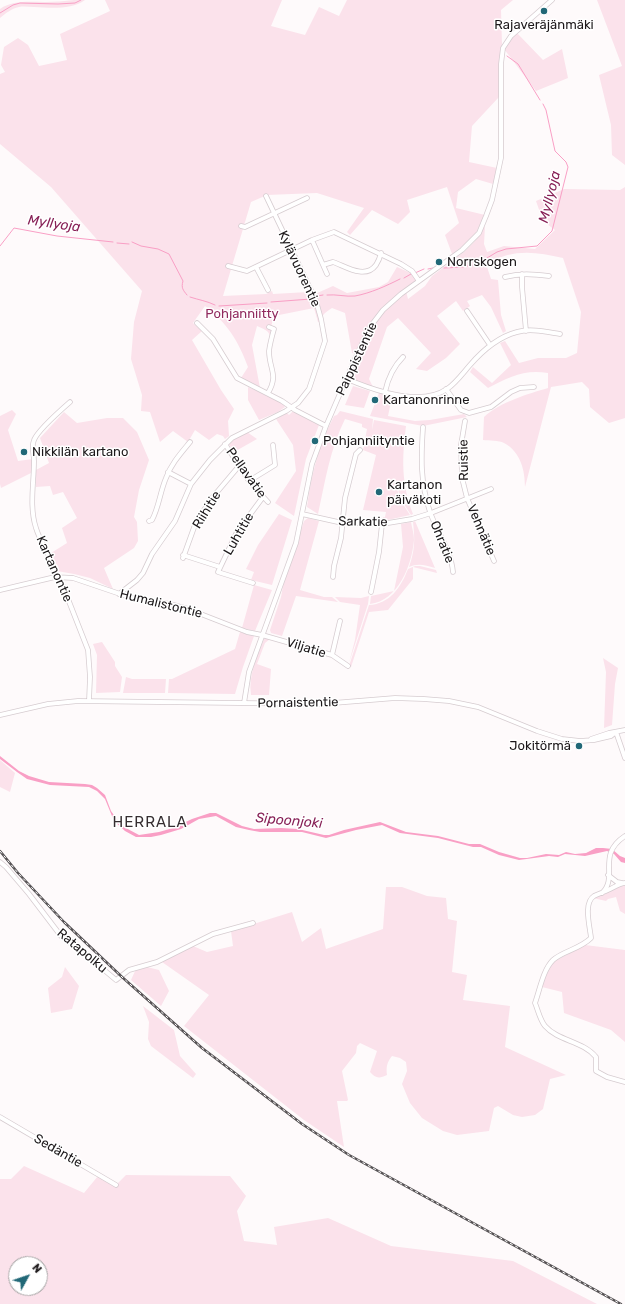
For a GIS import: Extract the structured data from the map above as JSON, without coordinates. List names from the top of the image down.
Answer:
{
  "streets": {
    "street": [
      "Kylävuorentie",
      "Paippistentie",
      "Ruistie",
      "Pellavatie",
      "Riihitie",
      "Sarkatie",
      "Vehnätie",
      "Luhtitie",
      "Ohratie",
      "Kartanontie",
      "Humalistontie",
      "Viljatie",
      "Pornaistentie",
      "Ratapolku",
      "Sedäntie"
    ]
  },
  "crossings": [
    ["Kylävuorentie", "Pellavatie"],
    ["Kylävuorentie", "Humalistontie"],
    ["Paippistentie", "Sarkatie"],
    ["Paippistentie", "Humalistontie"],
    ["Paippistentie", "Viljatie"],
    ["Paippistentie", "Pornaistentie"],
    ["Ruistie", "Sarkatie"],
    ["Ruistie", "Vehnätie"],
    ["Pellavatie", "Riihitie"],
    ["Pellavatie", "Luhtitie"],
    ["Riihitie", "Luhtitie"],
    ["Sarkatie", "Vehnätie"],
    ["Sarkatie", "Ohratie"],
    ["Kartanontie", "Humalistontie"],
    ["Kartanontie", "Pornaistentie"],
    ["Humalistontie", "Viljatie"]
  ],
  "districts": ["HERRALA"],
  "water": ["Myllyoja", "Sipoonjoki"],
  "parks": ["Pohjanniitty"],
  "places": [
    "Rajaveräjänmäki",
    "Norrskogen",
    "Kartanonrinne",
    "Pohjanniityntie",
    "Nikkilän kartano",
    "Kartanon päiväkoti",
    "Jokitörmä"
  ],
  "north": "top right"
}
